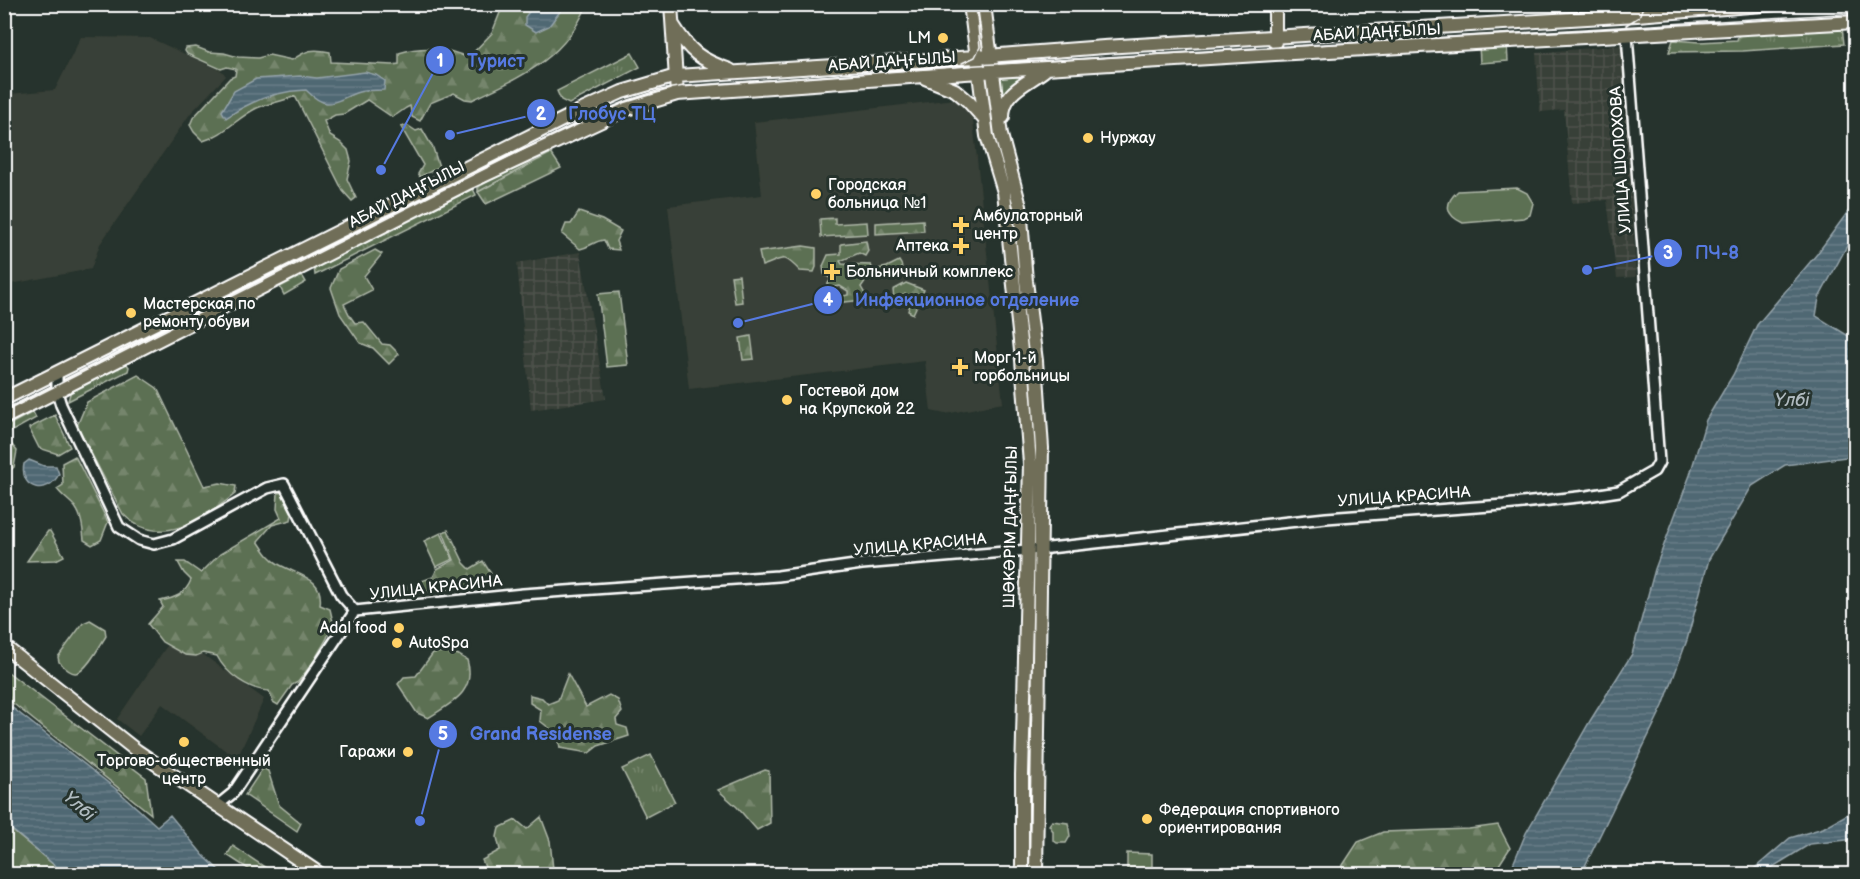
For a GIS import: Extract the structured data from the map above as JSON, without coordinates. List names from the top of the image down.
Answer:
{
  "streets": {
    "main road": ["АБАЙ ДАҢҒЫЛЫ", "ШӘКӘРІМ ДАҢҒЫЛЫ"],
    "street": ["УЛИЦА ШОЛОХОВА", "УЛИЦА КРАСИНА"]
  },
  "crossings": [
    ["АБАЙ ДАҢҒЫЛЫ", "УЛИЦА ШОЛОХОВА"],
    ["АБАЙ ДАҢҒЫЛЫ", "УЛИЦА КРАСИНА"],
    ["АБАЙ ДАҢҒЫЛЫ", "ШӘКӘРІМ ДАҢҒЫЛЫ"],
    ["УЛИЦА ШОЛОХОВА", "УЛИЦА КРАСИНА"],
    ["УЛИЦА КРАСИНА", "ШӘКӘРІМ ДАҢҒЫЛЫ"]
  ],
  "water": ["Үлбі"],
  "places": {
    "other": [
      "LM",
      "Глобус ТЦ",
      "Нуржау",
      "Турист",
      "Городская больница №1",
      "ПЧ-8",
      "Мастерская по ремонту обуви",
      "Инфекционное отделение",
      "Гостевой дом на Крупской 22",
      "Adal food",
      "AutoSpa",
      "Торгово-общественный центр",
      "Гаражи",
      "Федерация спортивного ориентирования",
      "Grand Residense"
    ],
    "health": [
      "Амбулаторный центр",
      "Аптека",
      "Больничный комплекс",
      "Морг 1-й горбольницы"
    ]
  }
}
